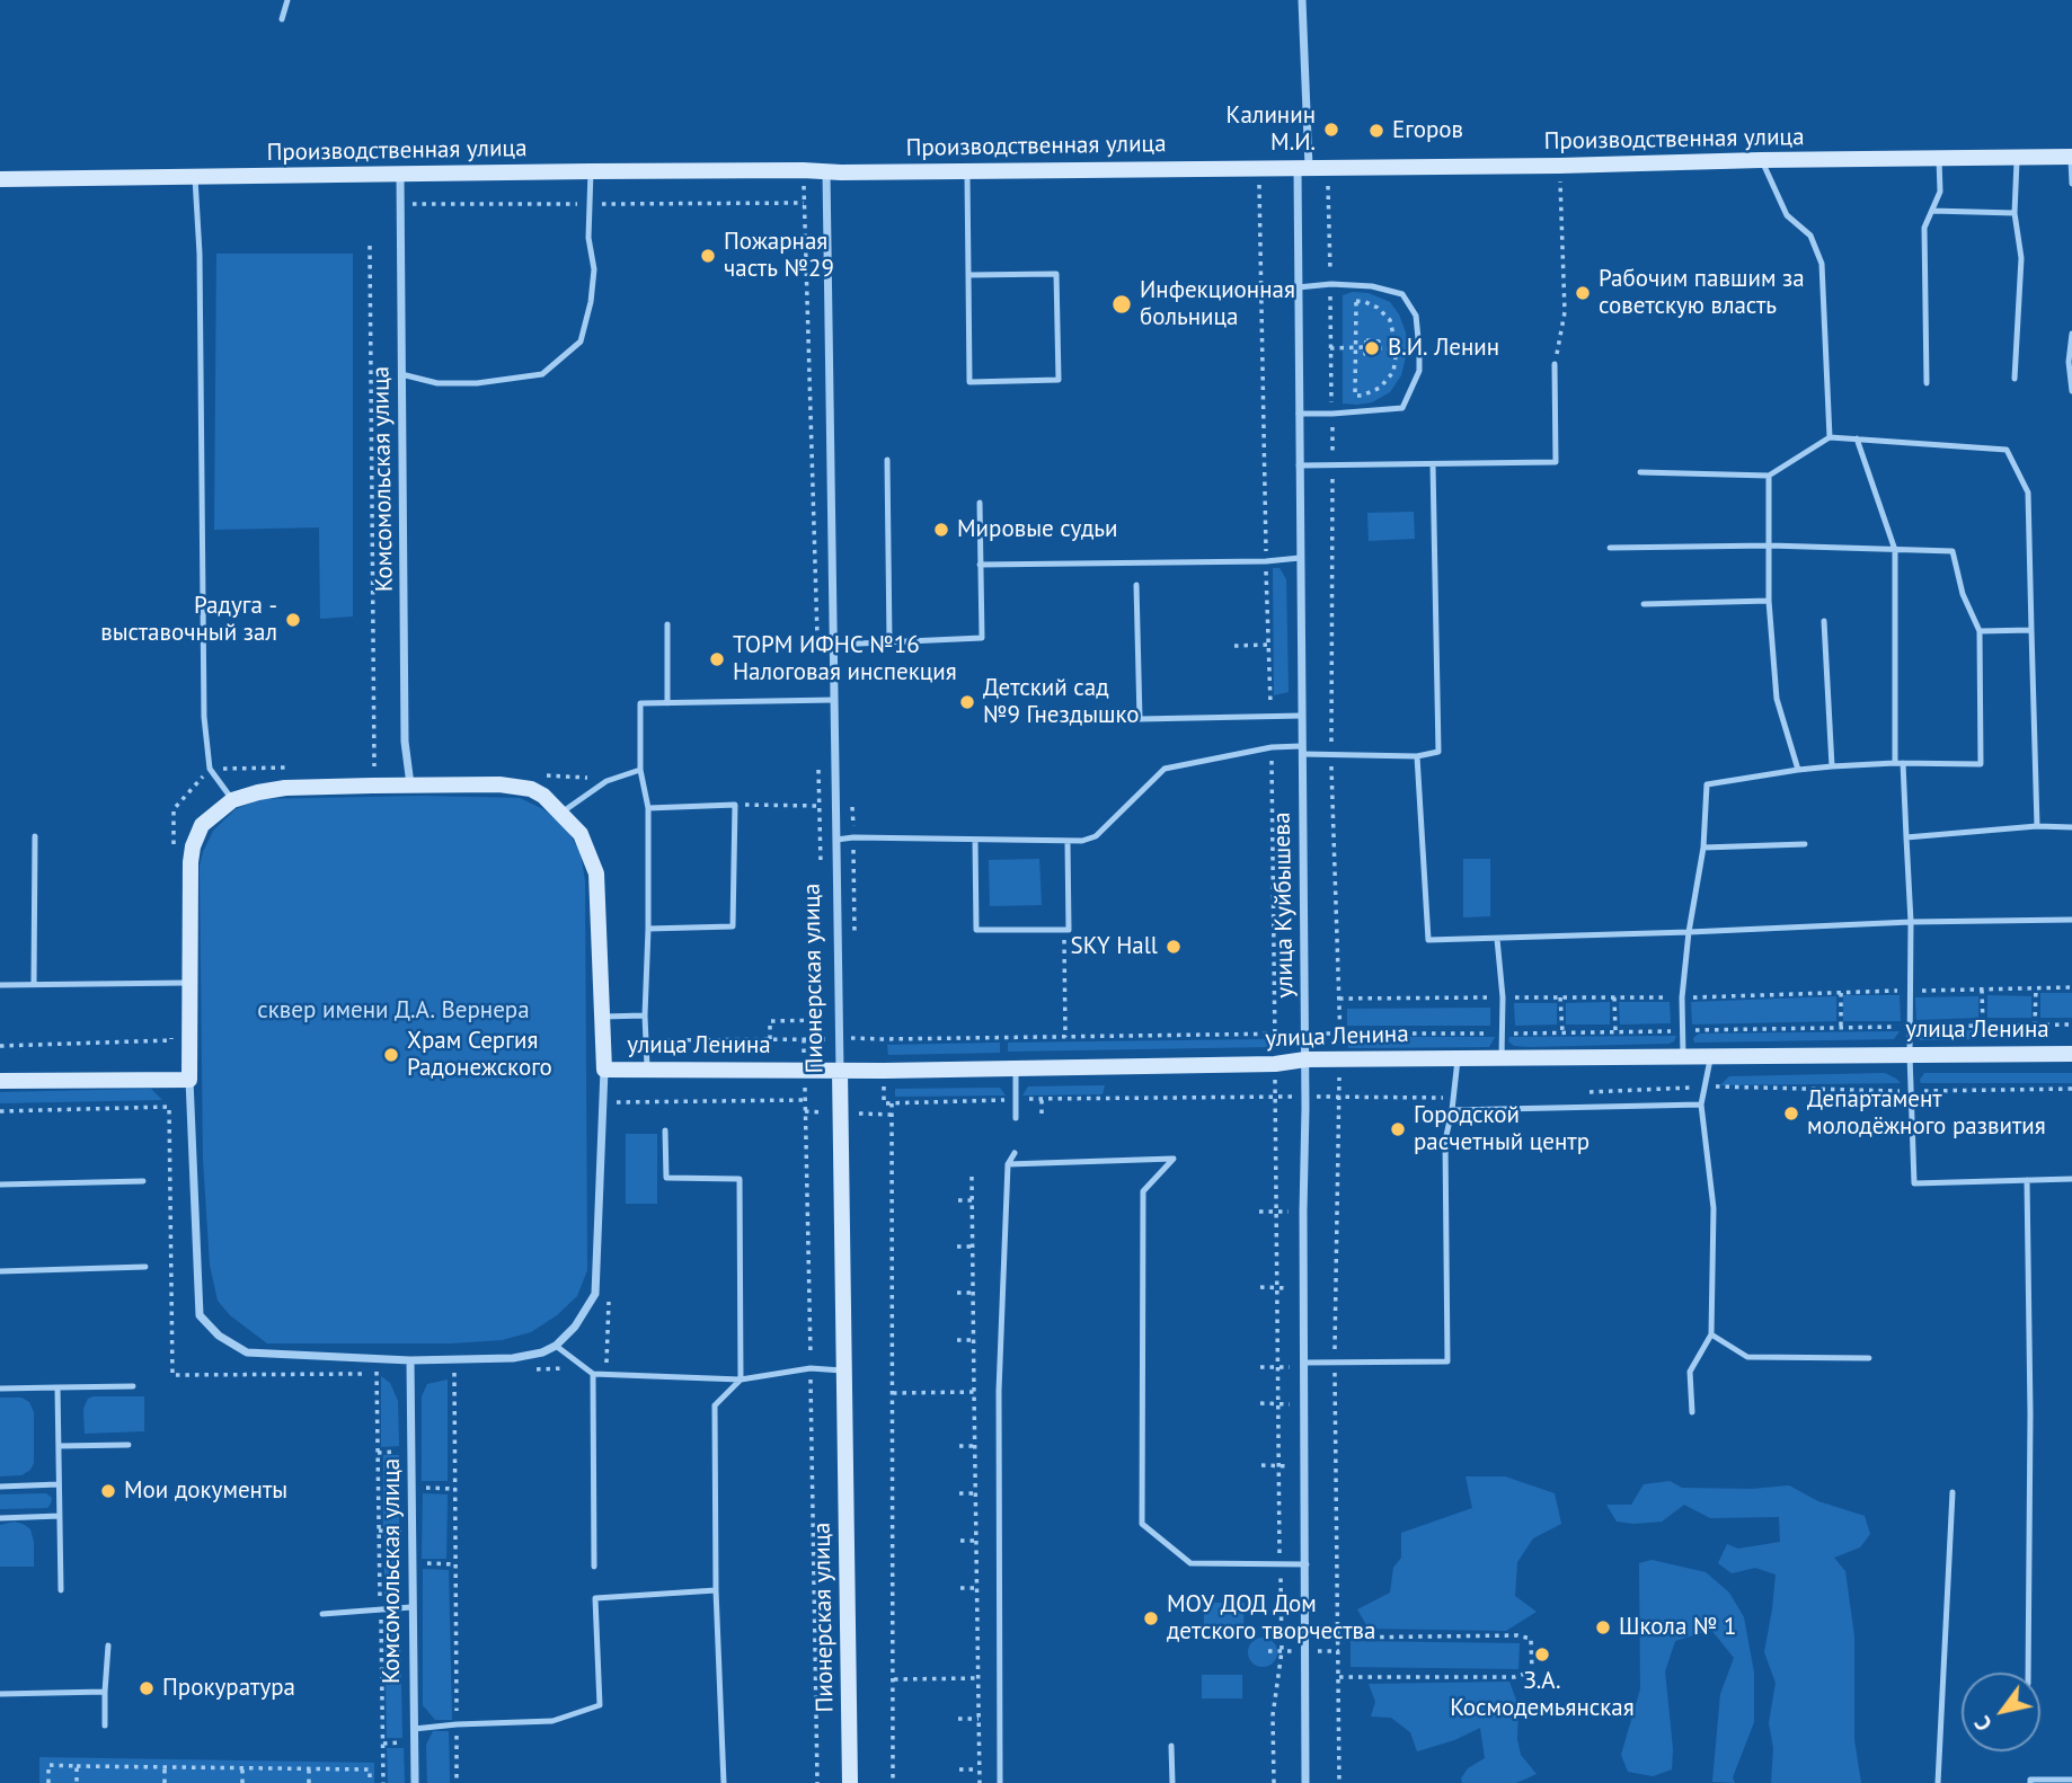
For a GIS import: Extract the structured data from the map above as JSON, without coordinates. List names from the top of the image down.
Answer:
{
  "streets": {
    "street": [
      "Производственная улица",
      "Комсомольская улица",
      "улица Куйбышева",
      "Пионерская улица",
      "улица Ленина"
    ]
  },
  "crossings": [
    ["Производственная улица", "Комсомольская улица"],
    ["Производственная улица", "улица Куйбышева"],
    ["Производственная улица", "Пионерская улица"],
    ["Комсомольская улица", "улица Ленина"],
    ["улица Куйбышева", "улица Ленина"],
    ["Пионерская улица", "улица Ленина"]
  ],
  "parks": ["сквер имени Д.А. Вернера"],
  "places": [
    "Калинин М.И.",
    "Егоров",
    "Пожарная часть №29",
    "Рабочим павшим за советскую власть",
    "Инфекционная больница",
    "В.И. Ленин",
    "Мировые судьи",
    "Радуга - выставочный зал",
    "ТОРМ ИФНС №16 Налоговая инспекция",
    "Детский сад №9 Гнездышко",
    "SKY Hall",
    "Храм Сергия Радонежского",
    "Департамент молодёжного развития",
    "Городской расчетный центр",
    "Мои документы",
    "МОУ ДОД Дом детского творчества",
    "Школа № 1",
    "З.А. Космодемьянская",
    "Прокуратура"
  ],
  "north": "bottom left"
}
